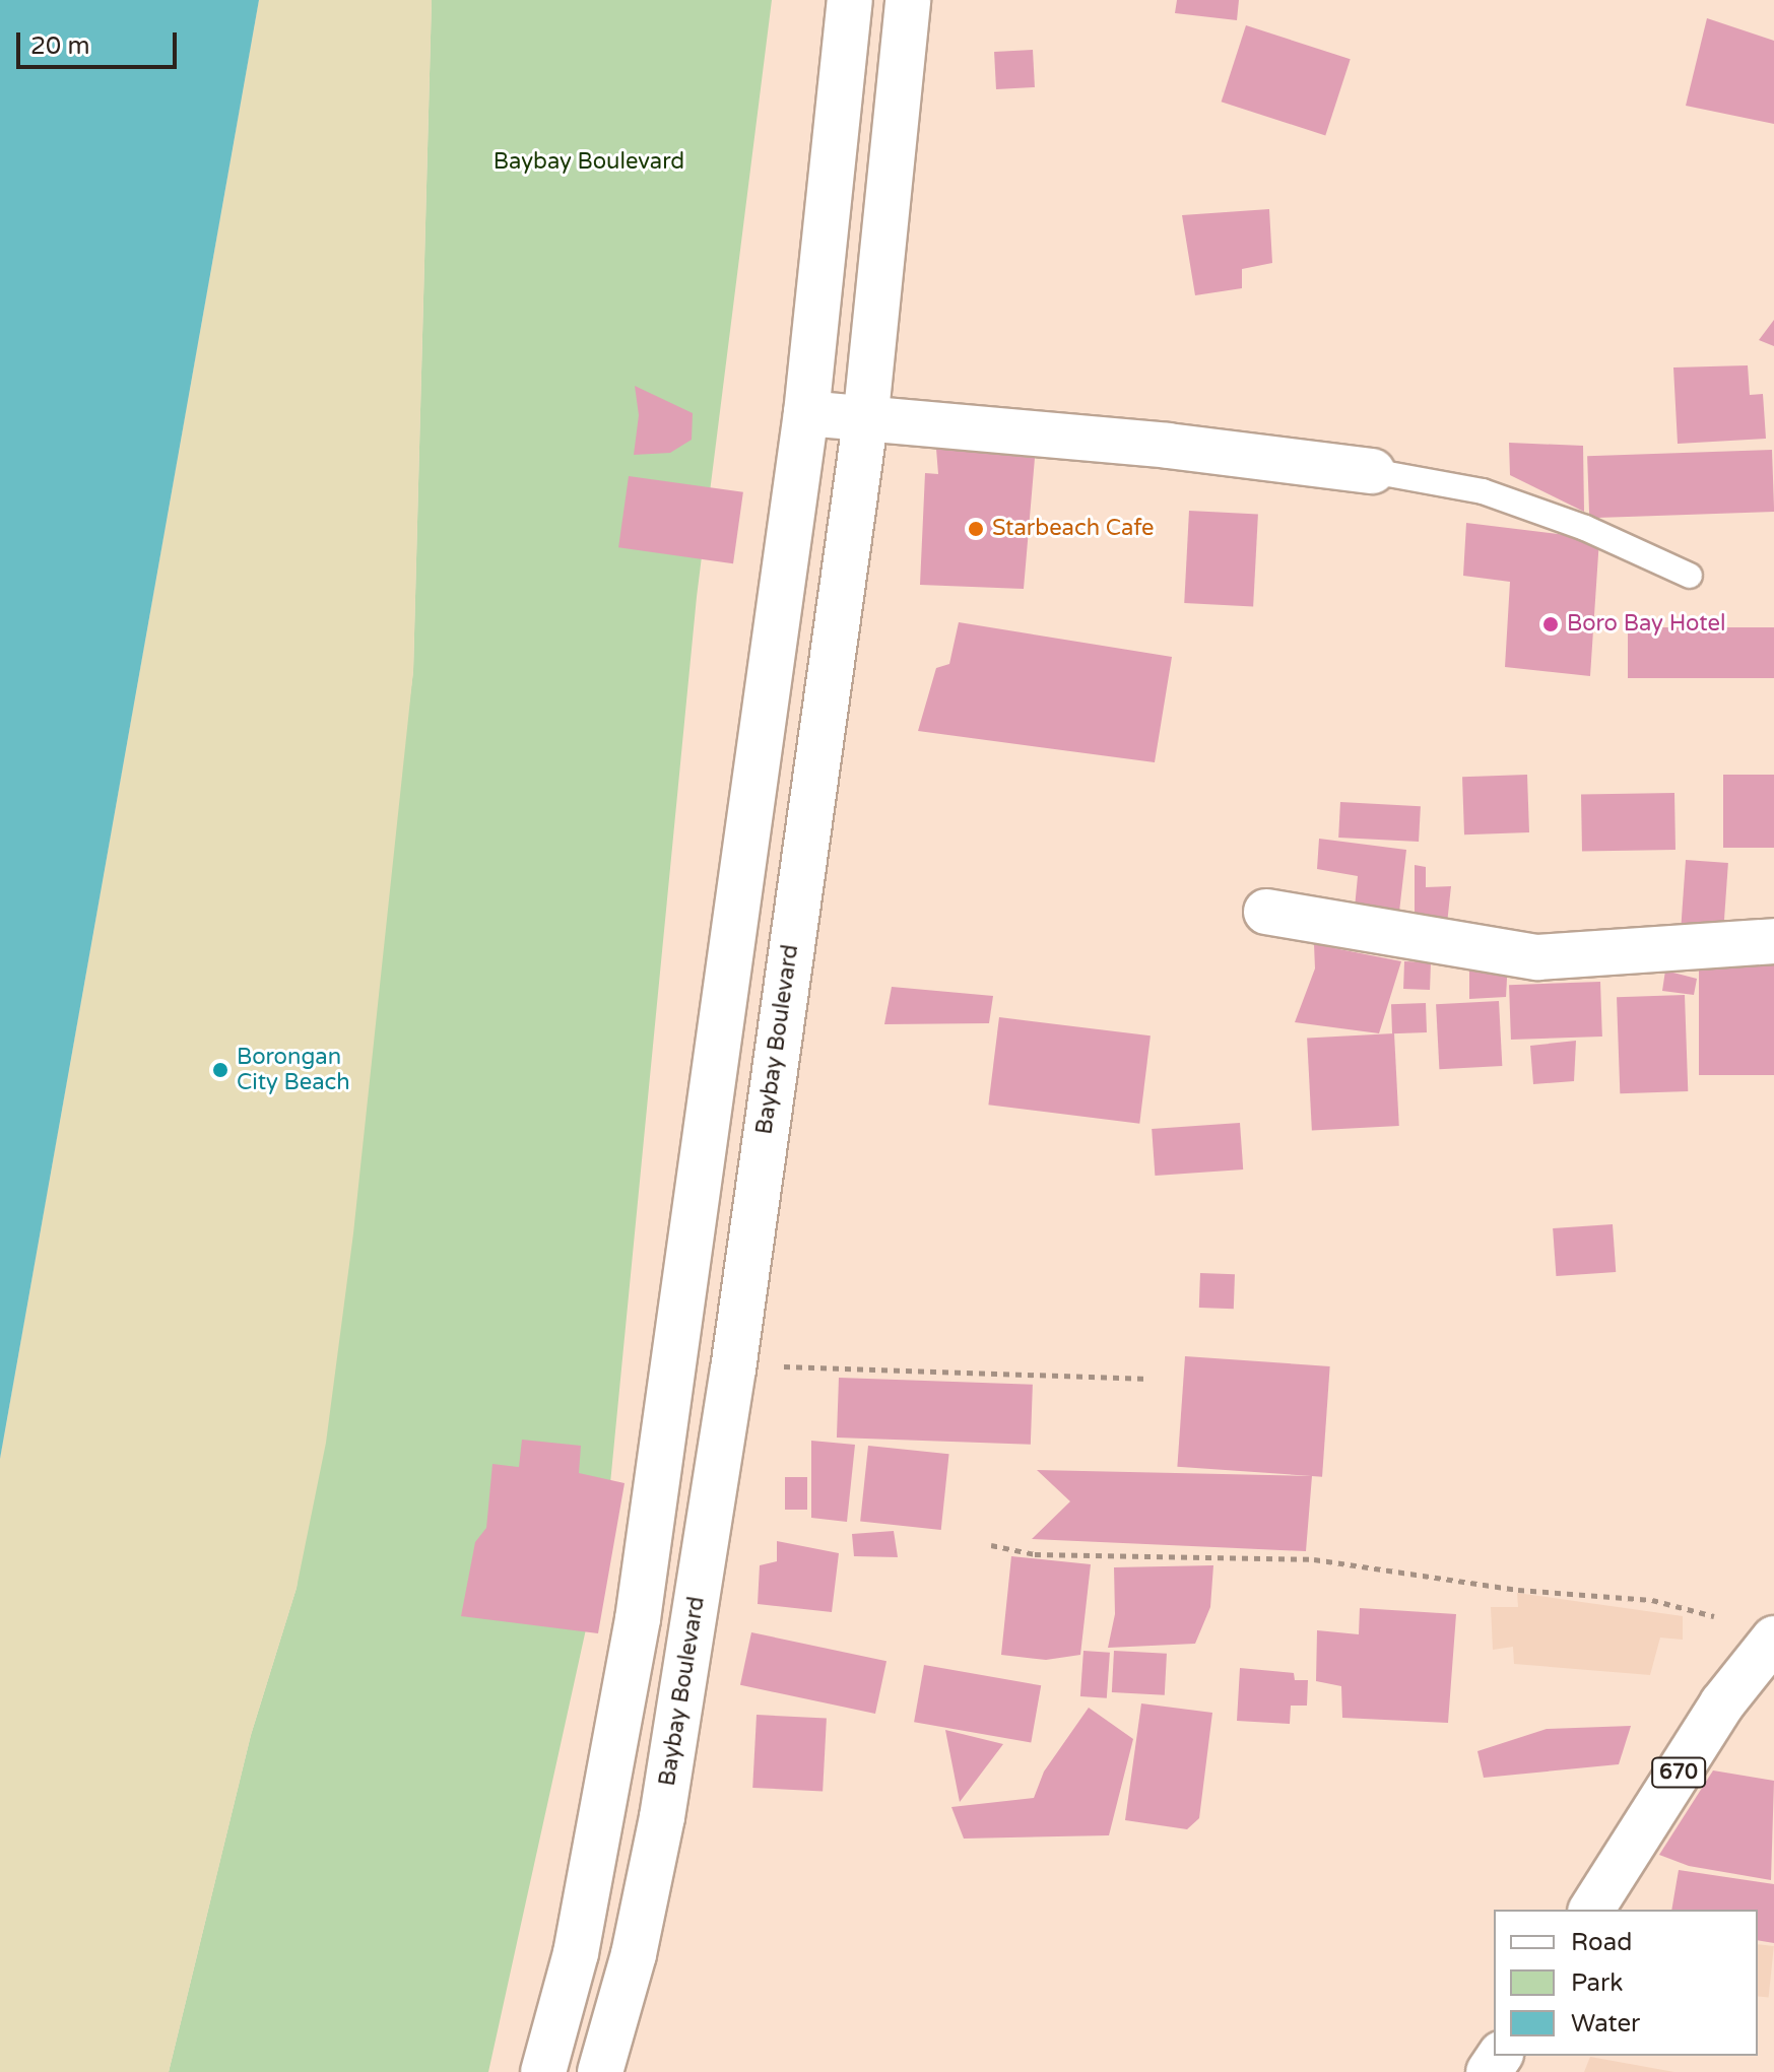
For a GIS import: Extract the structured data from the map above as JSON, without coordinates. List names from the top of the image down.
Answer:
{
  "streets": {
    "street": ["Baybay Boulevard", "670"]
  },
  "parks": ["Baybay Boulevard"],
  "places": ["Starbeach Cafe", "Boro Bay Hotel", "Borongan City Beach"],
  "legend": ["Road", "Park", "Water"],
  "scale_bar": "20 m"
}
